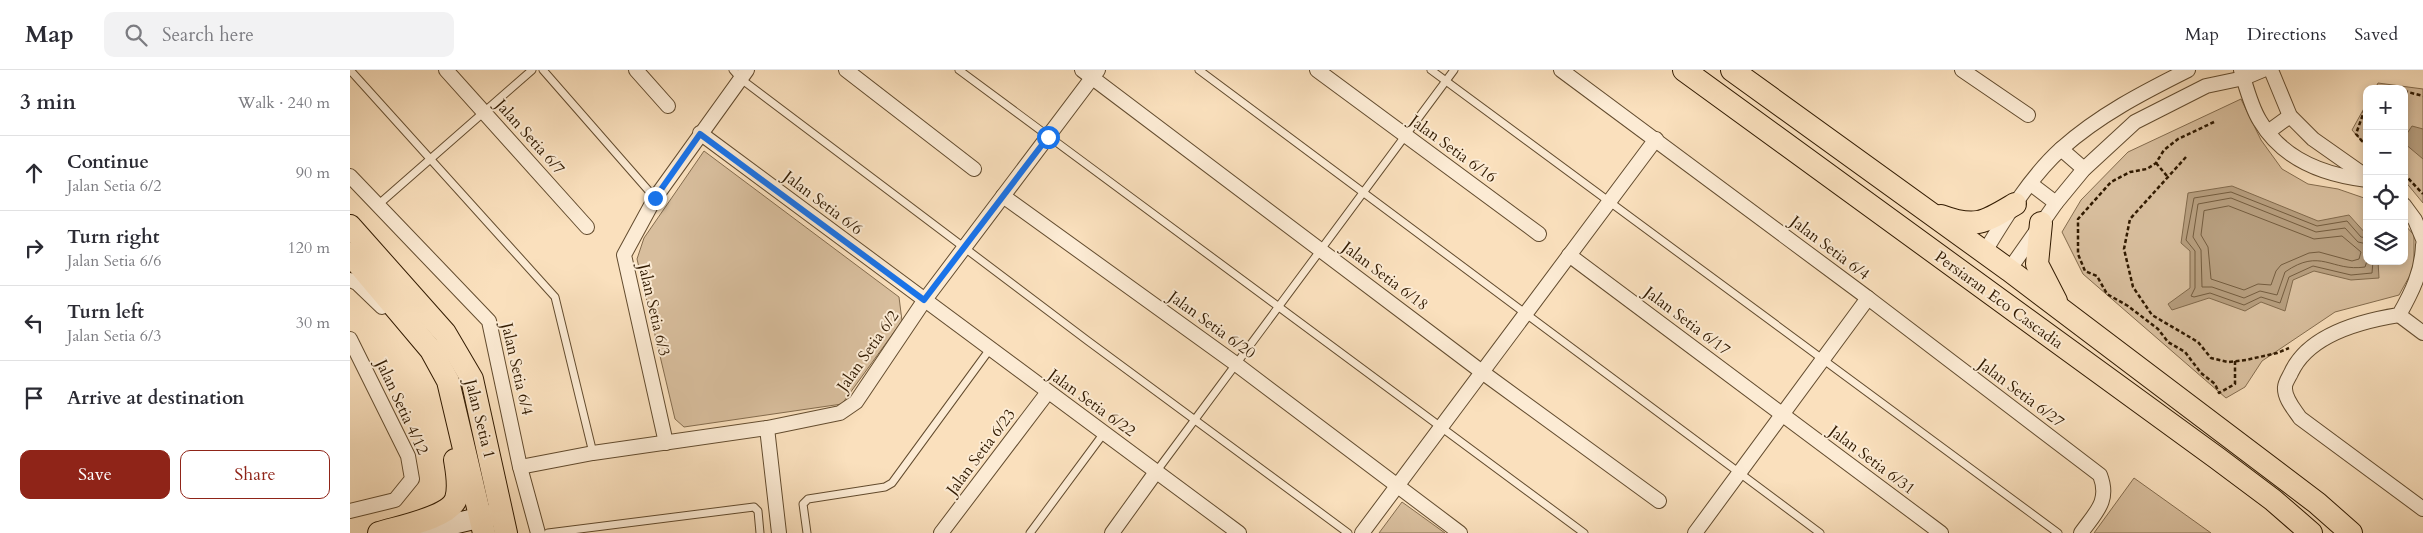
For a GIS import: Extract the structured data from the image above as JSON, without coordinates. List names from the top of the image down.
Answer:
{
  "streets": {
    "main road": ["Persiaran Eco Cascadia", "Jalan Setia 1"],
    "street": [
      "Jalan Setia 6/7",
      "Jalan Setia 6/16",
      "Jalan Setia 6/6",
      "Jalan Setia 6/4",
      "Jalan Setia 6/18",
      "Jalan Setia 6/3",
      "Jalan Setia 6/17",
      "Jalan Setia 6/20",
      "Jalan Setia 6/2",
      "Jalan Setia 6/27",
      "Jalan Setia 6/22",
      "Jalan Setia 4/12",
      "Jalan Setia 6/23",
      "Jalan Setia 6/31"
    ]
  },
  "crossings": [
    ["Jalan Setia 6/6", "Jalan Setia 6/3"],
    ["Jalan Setia 6/6", "Jalan Setia 6/2"],
    ["Jalan Setia 6/6", "Jalan Setia 6/22"],
    ["Jalan Setia 6/4", "Jalan Setia 6/17"],
    ["Jalan Setia 6/4", "Jalan Setia 6/2"],
    ["Jalan Setia 6/4", "Jalan Setia 6/27"],
    ["Jalan Setia 6/4", "Jalan Setia 6/31"],
    ["Jalan Setia 6/18", "Jalan Setia 6/2"],
    ["Jalan Setia 6/3", "Jalan Setia 6/2"],
    ["Jalan Setia 6/17", "Jalan Setia 6/31"],
    ["Jalan Setia 6/20", "Jalan Setia 6/2"],
    ["Jalan Setia 6/2", "Jalan Setia 6/22"],
    ["Jalan Setia 6/22", "Jalan Setia 6/23"]
  ],
  "page": {
    "header": "Map",
    "search": "Search here",
    "nav": ["Map", "Directions", "Saved"],
    "heading": ["3 min", "Walk · 240 m"],
    "map_buttons": ["+", "−"],
    "list": [
      ["Continue", "Jalan Setia 6/2", "90 m"],
      ["Turn right", "Jalan Setia 6/6", "120 m"],
      ["Turn left", "Jalan Setia 6/3", "30 m"],
      "Arrive at destination"
    ],
    "buttons": ["Save", "Share"]
  }
}
